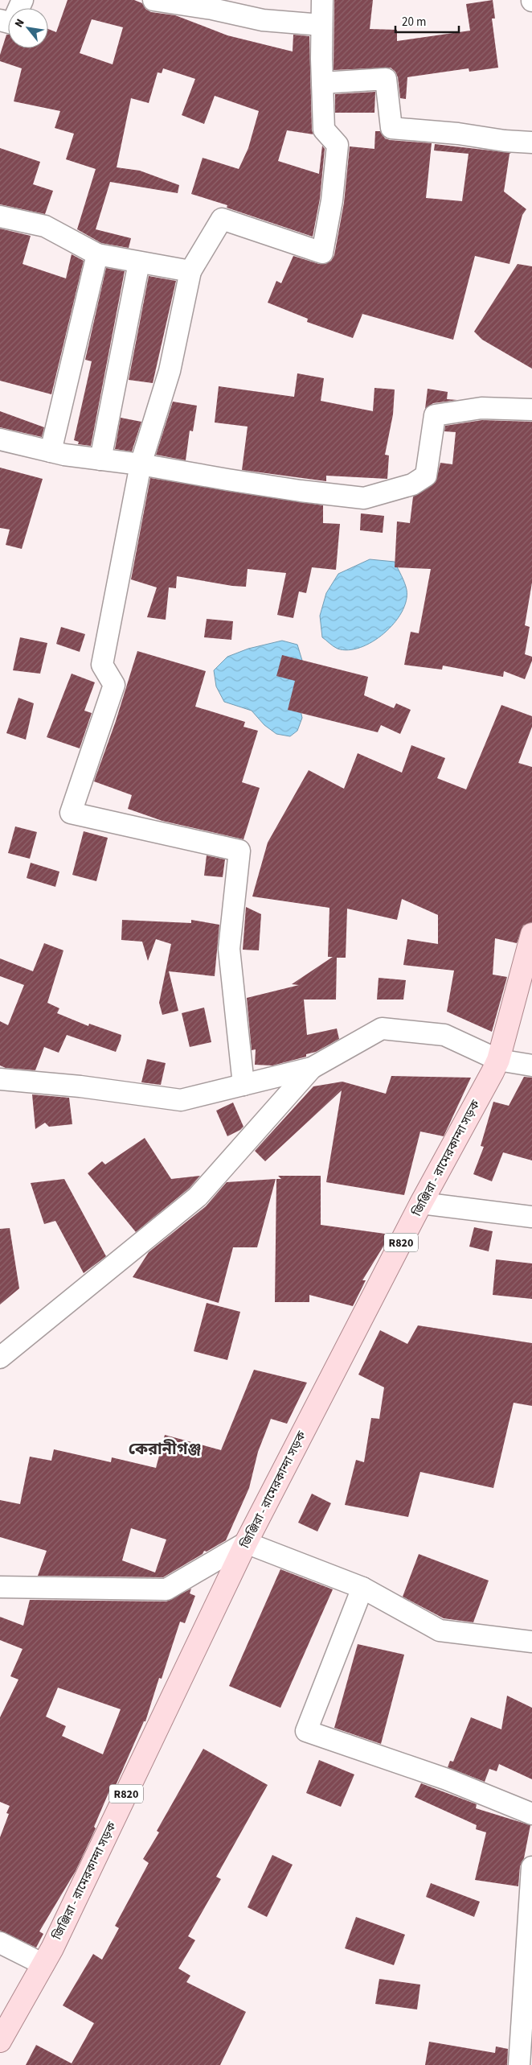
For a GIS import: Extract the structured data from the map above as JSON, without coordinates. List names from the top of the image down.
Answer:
{
  "streets": {
    "main road": ["জিঞ্জিরা - রামেরকান্দা সড়ক", "R820"]
  },
  "districts": ["কেরানীগঞ্জ"],
  "scale_bar": "20 m",
  "north": "top left"
}
